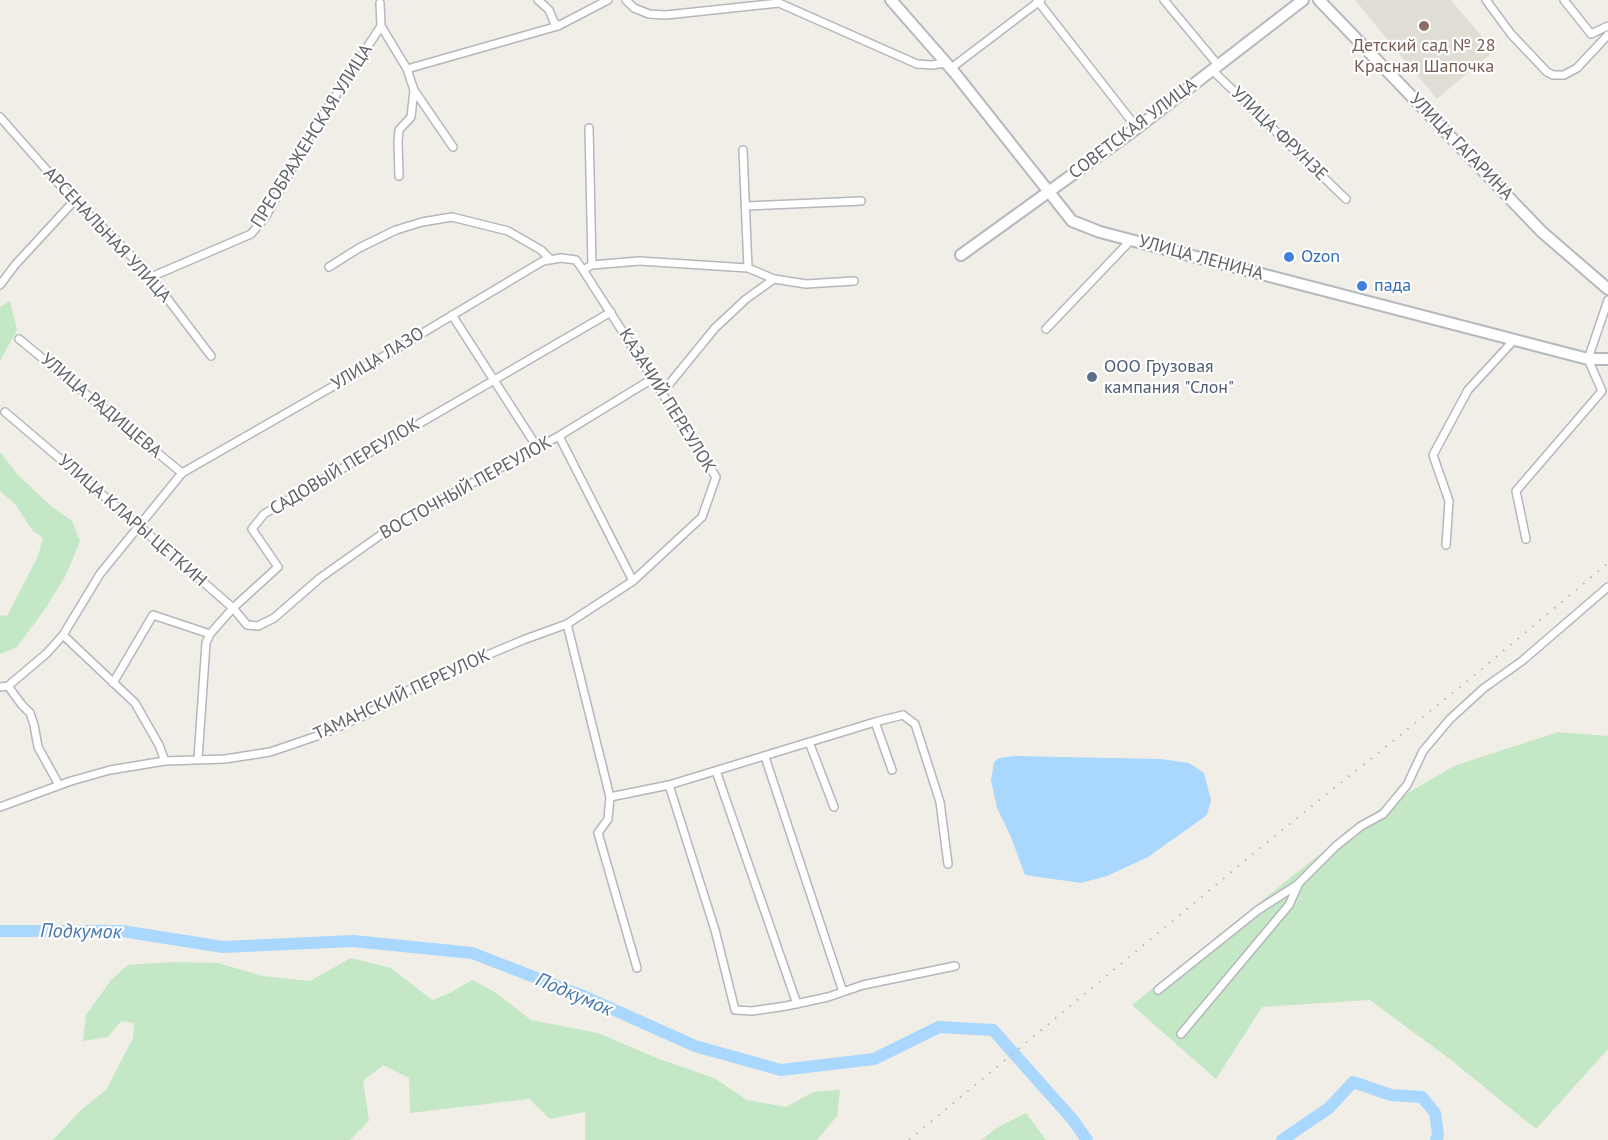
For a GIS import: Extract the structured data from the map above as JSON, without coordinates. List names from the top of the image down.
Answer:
{
  "streets": {
    "street": [
      "СОВЕТСКАЯ УЛИЦА",
      "УЛИЦА ФРУНЗЕ",
      "ПРЕОБРАЖЕНСКАЯ УЛИЦА",
      "УЛИЦА ГАГАРИНА",
      "АРСЕНАЛЬНАЯ УЛИЦА",
      "УЛИЦА ЛЕНИНА",
      "УЛИЦА ЛАЗО",
      "КАЗАЧИЙ ПЕРЕУЛОК",
      "УЛИЦА РАДИЩЕВА",
      "САДОВЫЙ ПЕРЕУЛОК",
      "ВОСТОЧНЫЙ ПЕРЕУЛОК",
      "УЛИЦА КЛАРЫ ЦЕТКИН",
      "ТАМАНСКИЙ ПЕРЕУЛОК"
    ]
  },
  "crossings": [
    ["СОВЕТСКАЯ УЛИЦА", "УЛИЦА ФРУНЗЕ"],
    ["СОВЕТСКАЯ УЛИЦА", "УЛИЦА ЛЕНИНА"],
    ["ПРЕОБРАЖЕНСКАЯ УЛИЦА", "АРСЕНАЛЬНАЯ УЛИЦА"],
    ["УЛИЦА ЛАЗО", "УЛИЦА РАДИЩЕВА"],
    ["УЛИЦА ЛАЗО", "УЛИЦА КЛАРЫ ЦЕТКИН"],
    ["КАЗАЧИЙ ПЕРЕУЛОК", "САДОВЫЙ ПЕРЕУЛОК"],
    ["КАЗАЧИЙ ПЕРЕУЛОК", "ВОСТОЧНЫЙ ПЕРЕУЛОК"],
    ["КАЗАЧИЙ ПЕРЕУЛОК", "ТАМАНСКИЙ ПЕРЕУЛОК"],
    ["САДОВЫЙ ПЕРЕУЛОК", "УЛИЦА КЛАРЫ ЦЕТКИН"],
    ["ВОСТОЧНЫЙ ПЕРЕУЛОК", "УЛИЦА КЛАРЫ ЦЕТКИН"]
  ],
  "water": ["Подкумок"],
  "places": [
    "Детский сад № 28 Красная Шапочка",
    "Ozon",
    "пада",
    "ООО Грузовая кампания \"Слон\""
  ]
}
